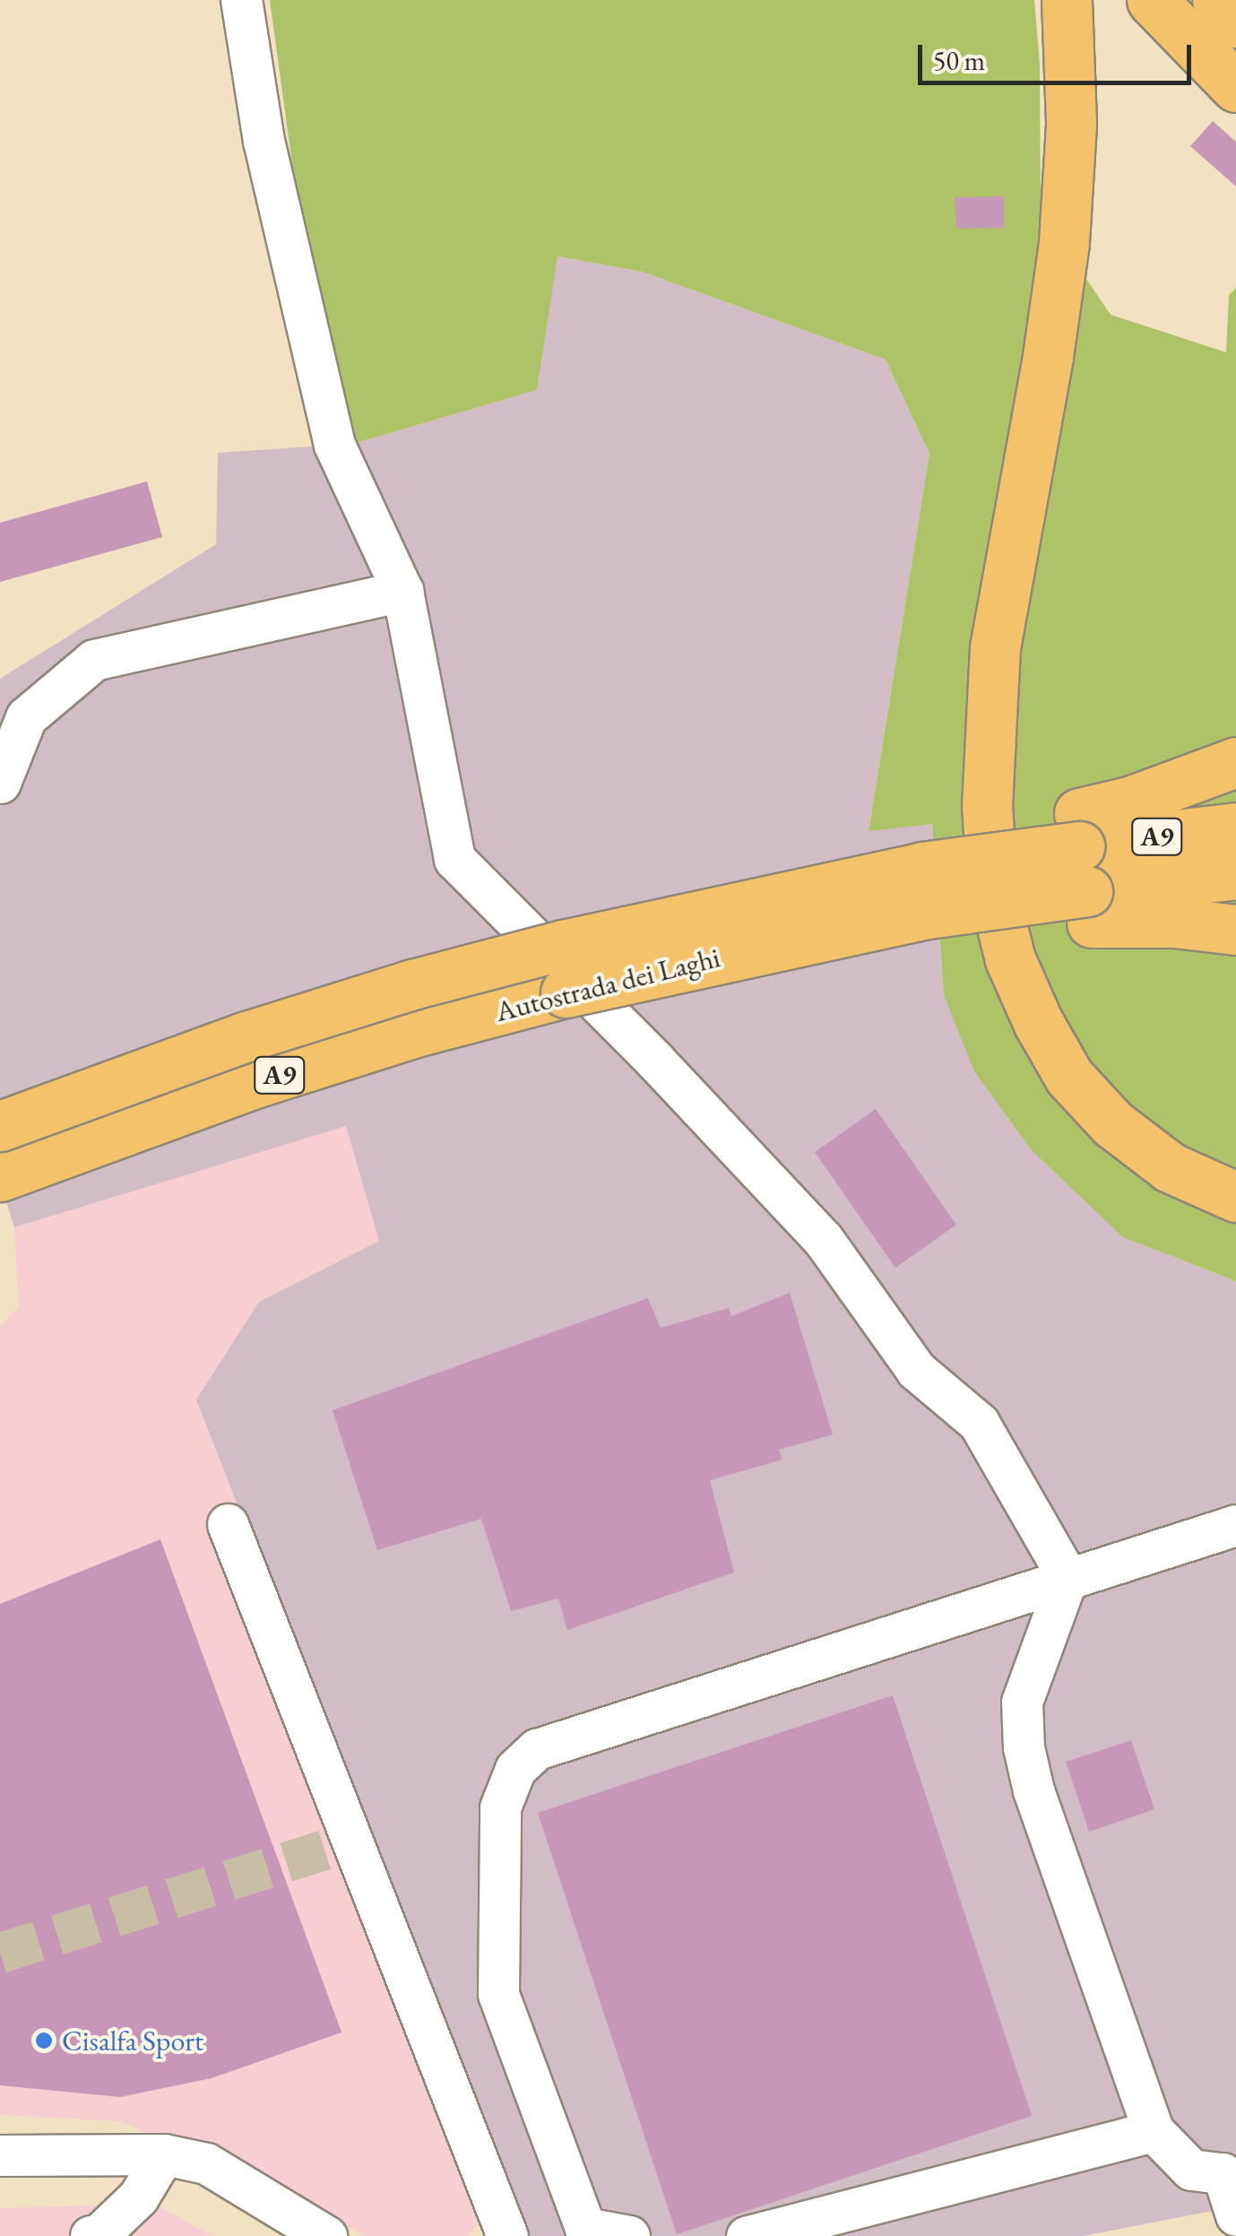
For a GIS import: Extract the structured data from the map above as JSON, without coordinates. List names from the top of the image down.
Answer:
{
  "streets": {
    "highway": ["A9", "Autostrada dei Laghi"]
  },
  "places": ["Cisalfa Sport"],
  "scale_bar": "50 m"
}
